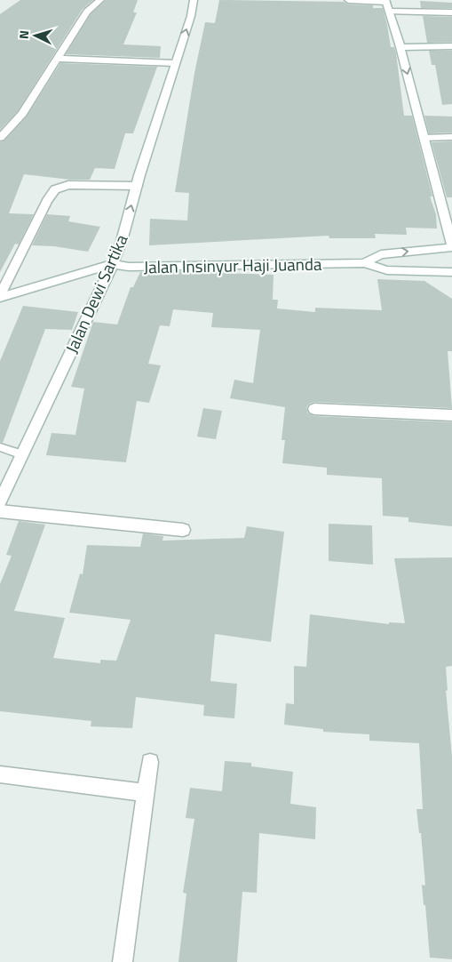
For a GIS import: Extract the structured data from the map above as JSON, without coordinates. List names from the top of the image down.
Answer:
{
  "streets": {
    "street": ["Jalan Insinyur Haji Juanda", "Jalan Dewi Sartika"]
  },
  "crossings": [
    ["Jalan Insinyur Haji Juanda", "Jalan Dewi Sartika"]
  ],
  "north": "left"
}
